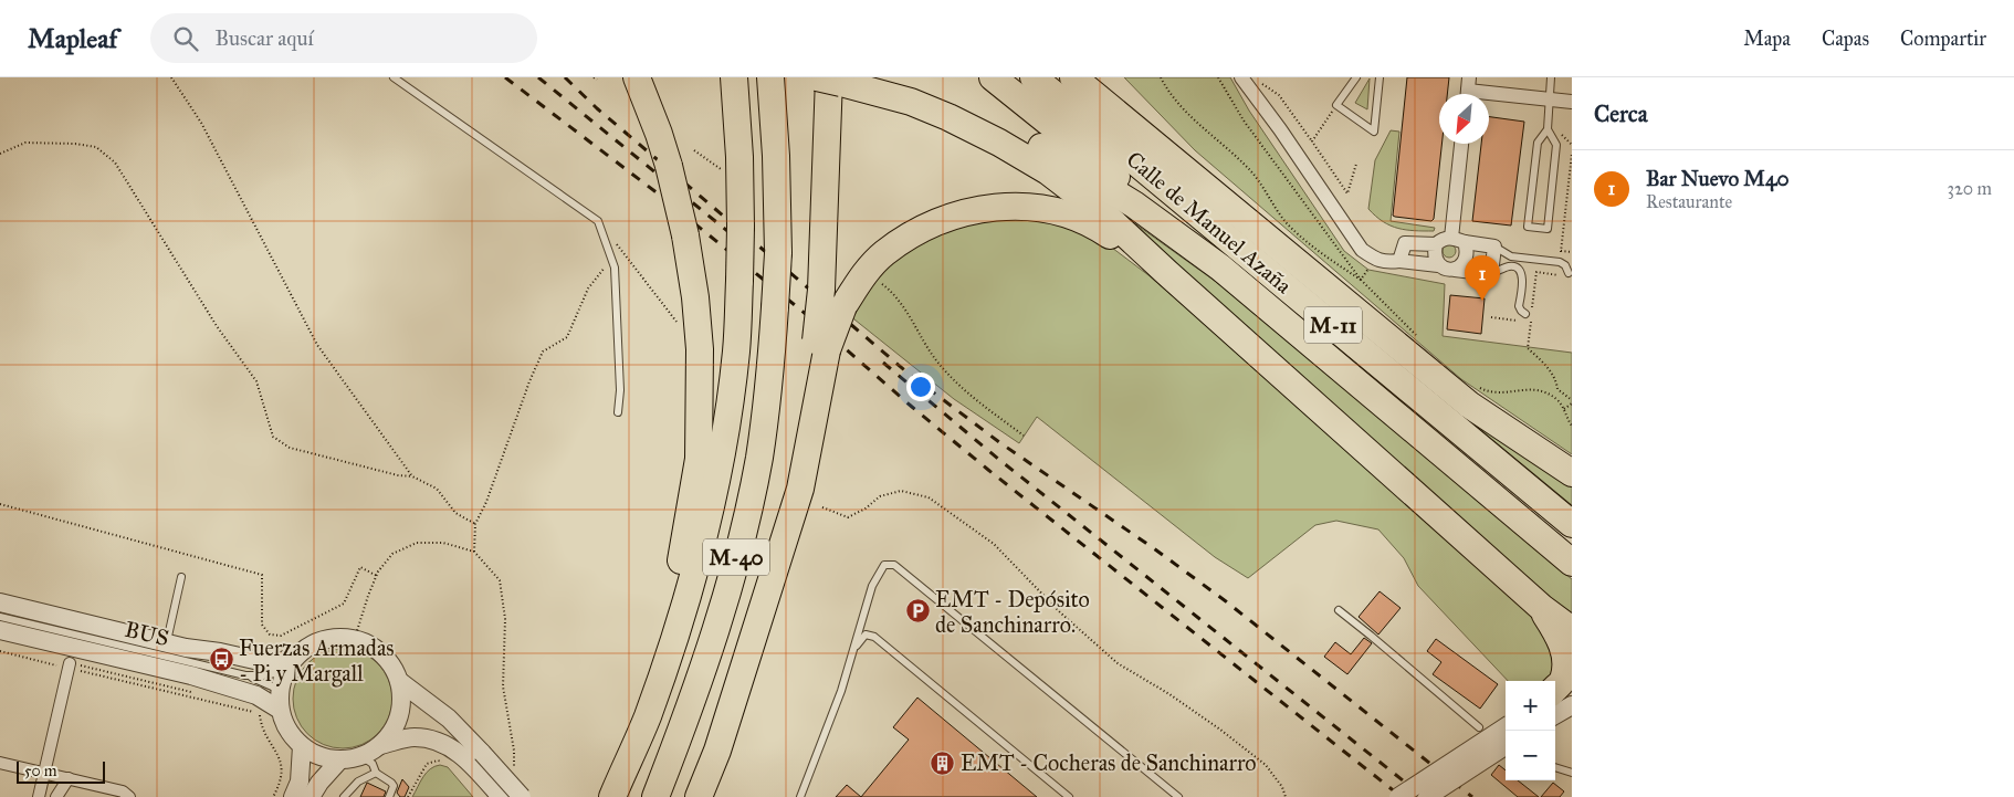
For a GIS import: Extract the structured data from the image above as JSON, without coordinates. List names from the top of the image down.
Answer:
{
  "streets": {
    "highway": ["Calle de Manuel Azaña", "M-11", "M-40"],
    "lane": ["BUS"]
  },
  "crossings": [
    ["Calle de Manuel Azaña", "M-11"]
  ],
  "places": {
    "parking": ["EMT - Depósito de Sanchinarro."],
    "bus stop": ["Fuerzas Armadas - Pi y Margall"],
    "building": ["EMT - Cocheras de Sanchinarro"]
  },
  "scale_bar": "50 m",
  "north": "bottom left",
  "page": {
    "header": "Mapleaf",
    "search": "Buscar aquí",
    "nav": ["Mapa", "Capas", "Compartir"],
    "heading": "Cerca",
    "list": [
      {
        "mark": "1",
        "name": "Bar Nuevo M40",
        "note": "Restaurante",
        "value": "320 m"
      }
    ],
    "pins": "1",
    "map_buttons": ["+", "−"],
    "scale": "50 m"
  }
}
